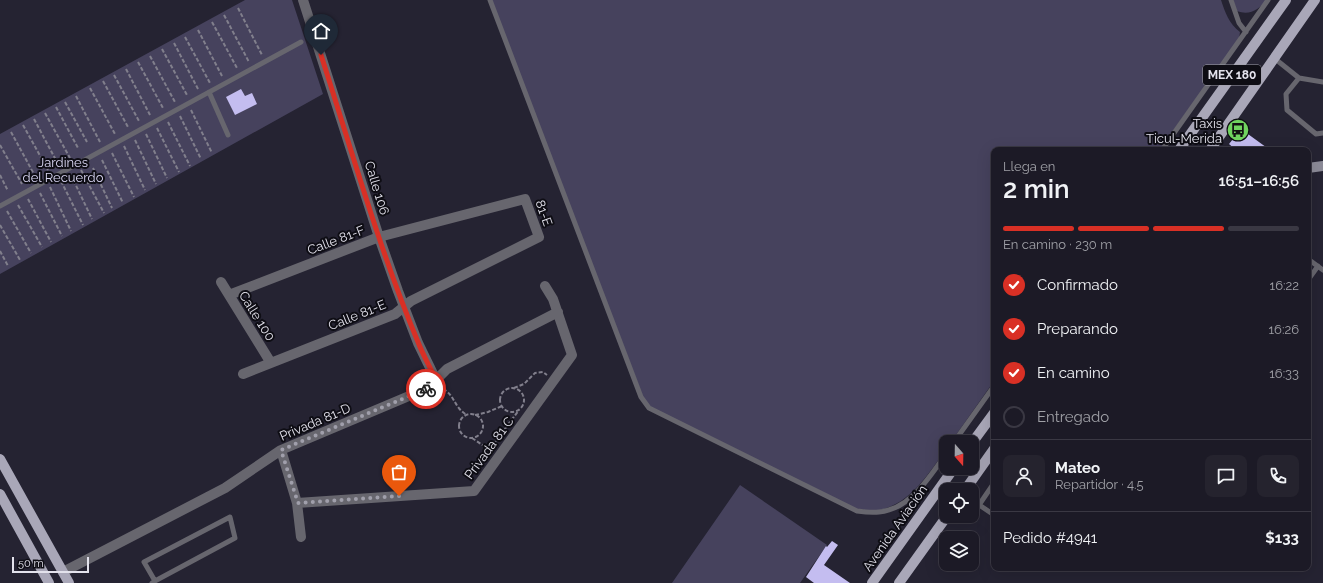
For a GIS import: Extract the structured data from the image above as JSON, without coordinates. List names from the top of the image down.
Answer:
{
  "streets": {
    "main road": ["MEX 180", "Avenida Aviación"],
    "street": [
      "Calle 106",
      "81-E",
      "Calle 81-F",
      "Calle 81-E",
      "Calle 100",
      "Privada 81-D",
      "Privada 81 C"
    ]
  },
  "crossings": [
    ["Calle 106", "Calle 81-F"],
    ["Calle 106", "Calle 81-E"],
    ["Calle 106", "Privada 81-D"],
    ["81-E", "Calle 81-F"],
    ["81-E", "Calle 81-E"],
    ["Calle 81-F", "Calle 100"],
    ["Calle 81-E", "Calle 100"],
    ["Privada 81-D", "Privada 81 C"]
  ],
  "parks": ["Jardines del Recuerdo"],
  "places": {
    "bus stop": ["Taxis Ticul-Merida"]
  },
  "scale_bar": "50 m",
  "north": "bottom",
  "page": {
    "heading": ["2 min", "Llega en", "16:51–16:56"],
    "panel": [
      "Mateo",
      "Repartidor · 4.5",
      "Pedido #4941",
      "$133"
    ],
    "bar": "En camino · 230 m",
    "list": [
      ["Confirmado", "16:22"],
      ["Preparando", "16:26"],
      ["En camino", "16:33"],
      "Entregado"
    ],
    "scale": "50 m"
  }
}
